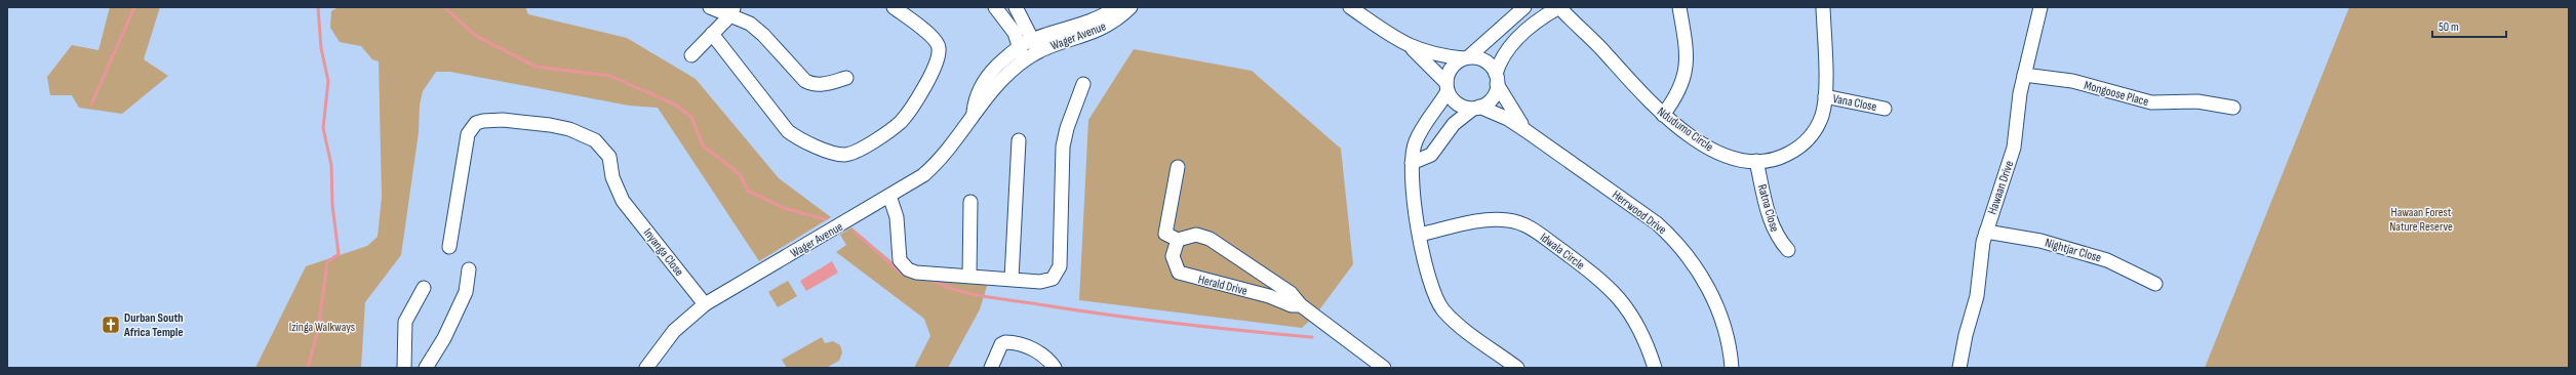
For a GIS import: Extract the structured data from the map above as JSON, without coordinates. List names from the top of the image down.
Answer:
{
  "streets": {
    "street": [
      "Wager Avenue",
      "Mongoose Place",
      "Vana Close",
      "Ndudumo Circle",
      "Hawaan Drive",
      "Ratna Close",
      "Herrwood Drive",
      "Nightjar Close",
      "Idwala Circle",
      "Inyanga Close",
      "Herald Drive"
    ]
  },
  "crossings": [
    ["Wager Avenue", "Inyanga Close"],
    ["Mongoose Place", "Hawaan Drive"],
    ["Vana Close", "Ndudumo Circle"],
    ["Ndudumo Circle", "Ratna Close"],
    ["Hawaan Drive", "Nightjar Close"]
  ],
  "parks": ["Hawaan Forest Nature Reserve", "Izinga Walkways"],
  "places": {
    "church": ["Durban South Africa Temple"]
  },
  "scale_bar": "50 m"
}
